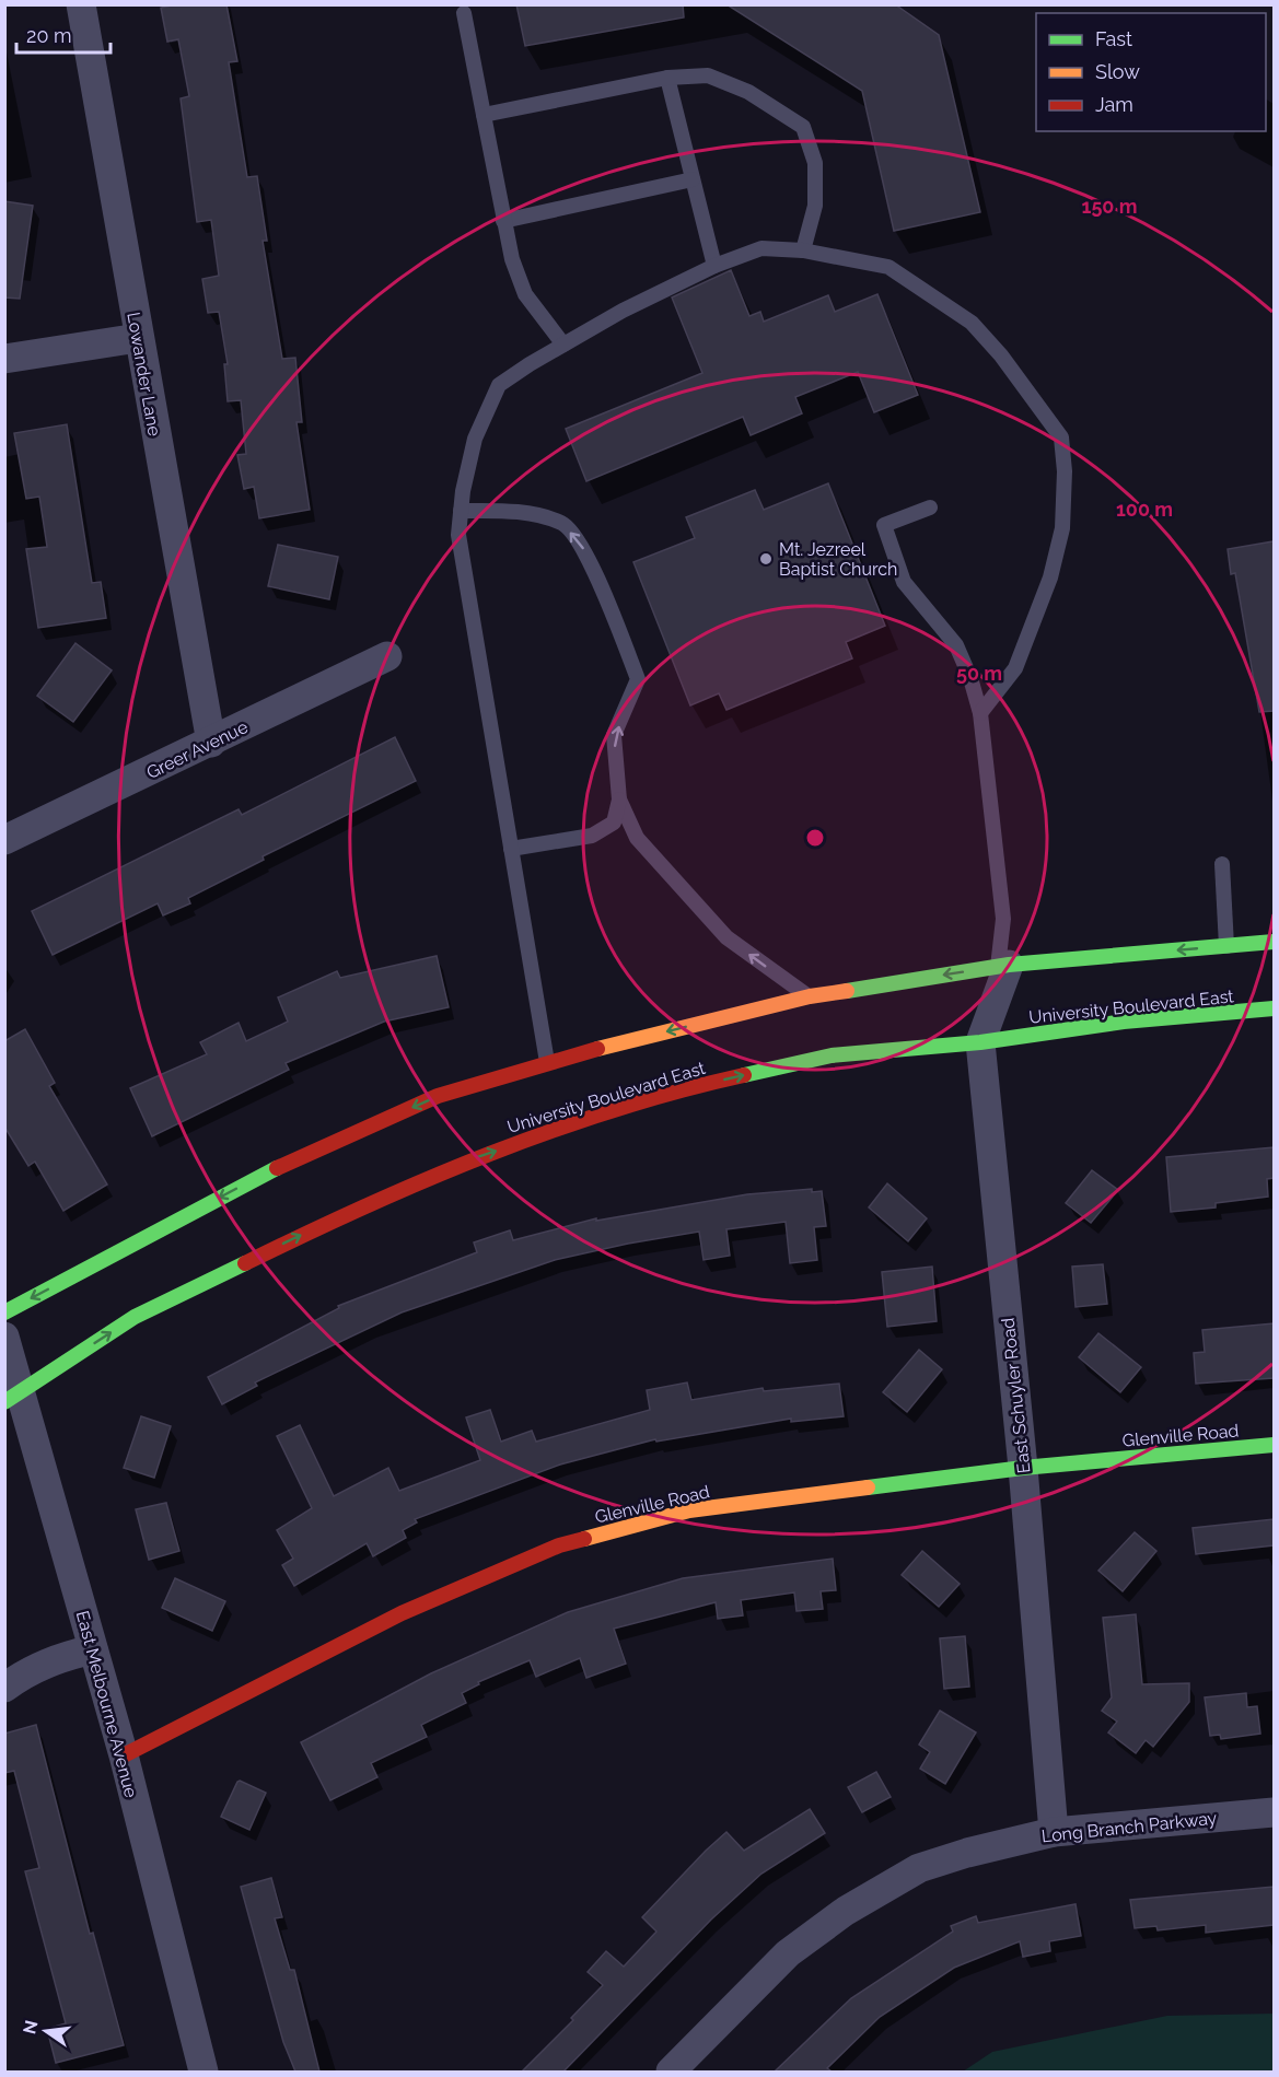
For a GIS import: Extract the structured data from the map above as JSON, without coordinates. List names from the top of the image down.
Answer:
{
  "streets": {
    "main road": ["University Boulevard East", "Glenville Road"],
    "street": [
      "Lowander Lane",
      "Greer Avenue",
      "East Schuyler Road",
      "East Melbourne Avenue",
      "Long Branch Parkway"
    ]
  },
  "crossings": [
    ["Lowander Lane", "Greer Avenue"],
    ["University Boulevard East", "East Schuyler Road"],
    ["University Boulevard East", "East Melbourne Avenue"],
    ["East Schuyler Road", "Glenville Road"],
    ["East Schuyler Road", "Long Branch Parkway"],
    ["Glenville Road", "East Melbourne Avenue"]
  ],
  "places": ["Mt. Jezreel Baptist Church"],
  "legend": ["Fast", "Slow", "Jam"],
  "scale_bar": "20 m",
  "north": "left",
  "rings": ["150 m", "100 m", "50 m"]
}
